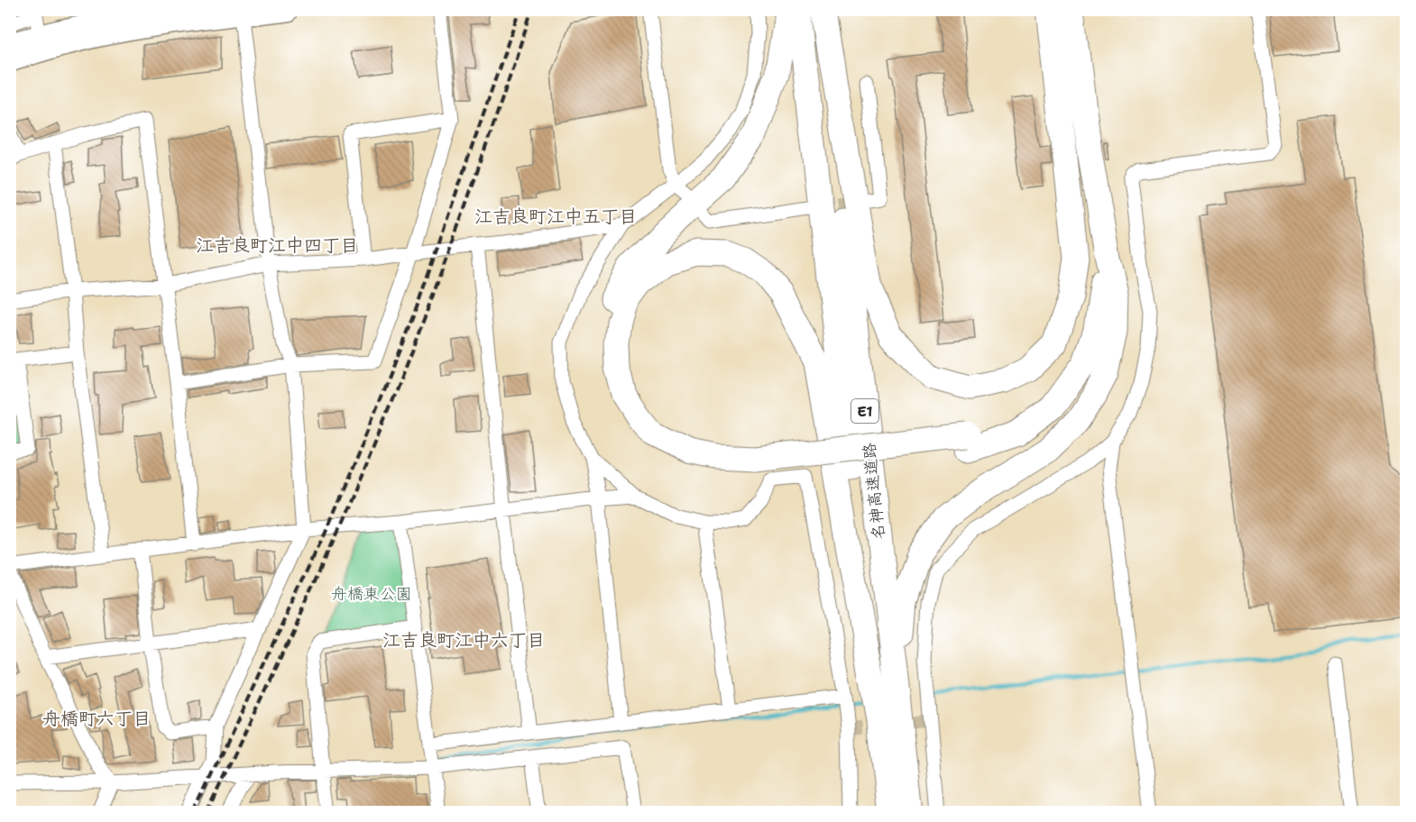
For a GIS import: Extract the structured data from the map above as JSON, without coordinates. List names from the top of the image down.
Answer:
{
  "streets": {
    "highway": ["E1", "名神高速道路"]
  },
  "districts": [
    "江吉良町江中五丁目",
    "江吉良町江中四丁目",
    "江吉良町江中六丁目",
    "舟橋町六丁目"
  ],
  "parks": ["舟橋東公園"]
}
